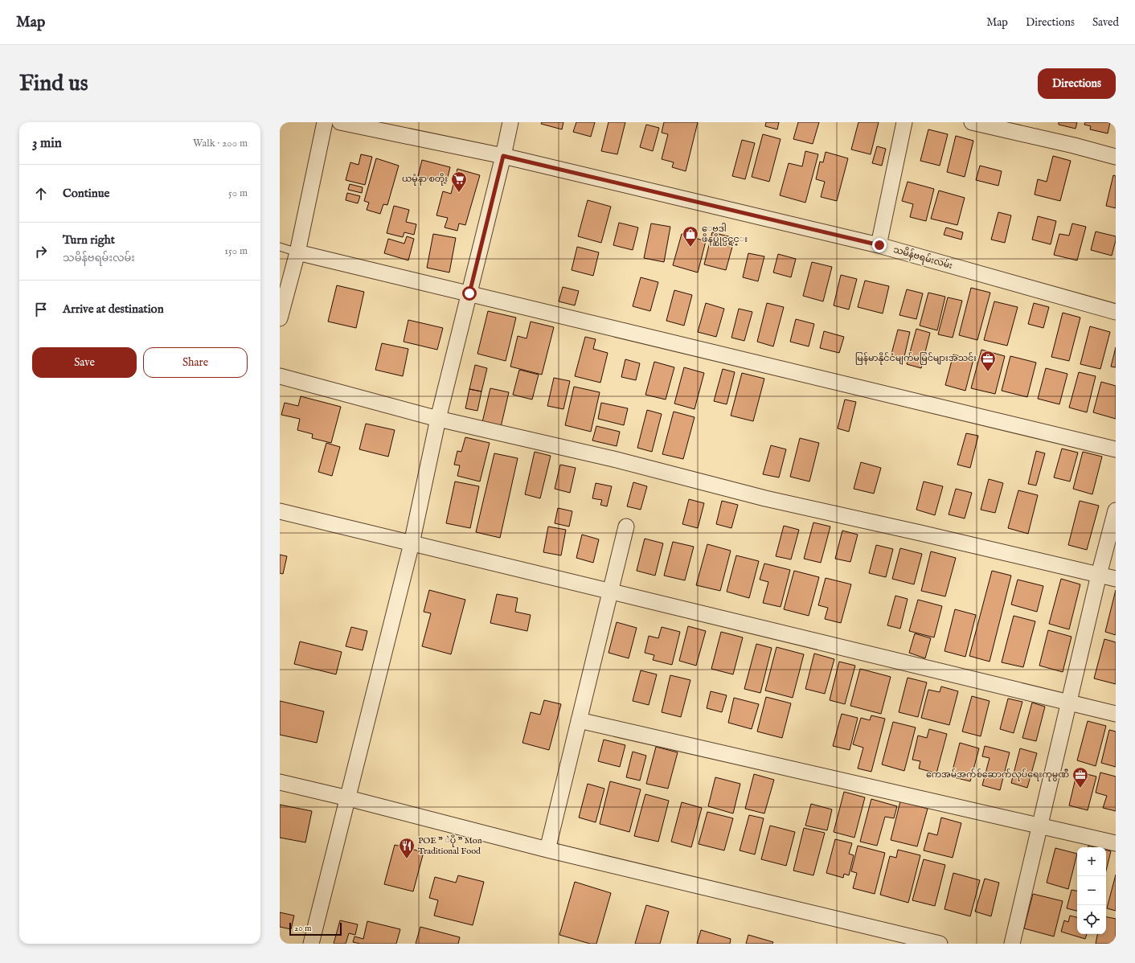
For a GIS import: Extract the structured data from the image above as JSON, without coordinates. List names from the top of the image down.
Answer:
{
  "streets": {
    "street": ["သမိန်ဗရမ်းလမ်း"]
  },
  "places": {
    "supermarket": ["ယမုံနာ စတိုး"],
    "shop": ["ေဗဒါ ဖိနပ္ဆိုင္ပင္ရင္း"],
    "office": ["မြန်မာနိုင်ငံမျက်မမြင်များအသင်း", "ကေအမ်အက်စ်ဆောက်လုပ်ရေးကုမ္ပဏီ"],
    "restaurant": ["POE \" ဲပို \" Mon Traditional Food"]
  },
  "scale_bar": "20 m",
  "page": {
    "header": "Map",
    "nav": ["Map", "Directions", "Saved"],
    "buttons": [
      "Directions",
      ["Save", "Share"]
    ],
    "title": "Find us",
    "heading": ["3 min", "Walk · 200 m"],
    "list": [
      ["Continue", "50 m"],
      ["Turn right", "သမိန်ဗရမ်းလမ်း", "150 m"],
      "Arrive at destination"
    ],
    "map_buttons": ["+", "−"],
    "scale": "20 m"
  }
}
